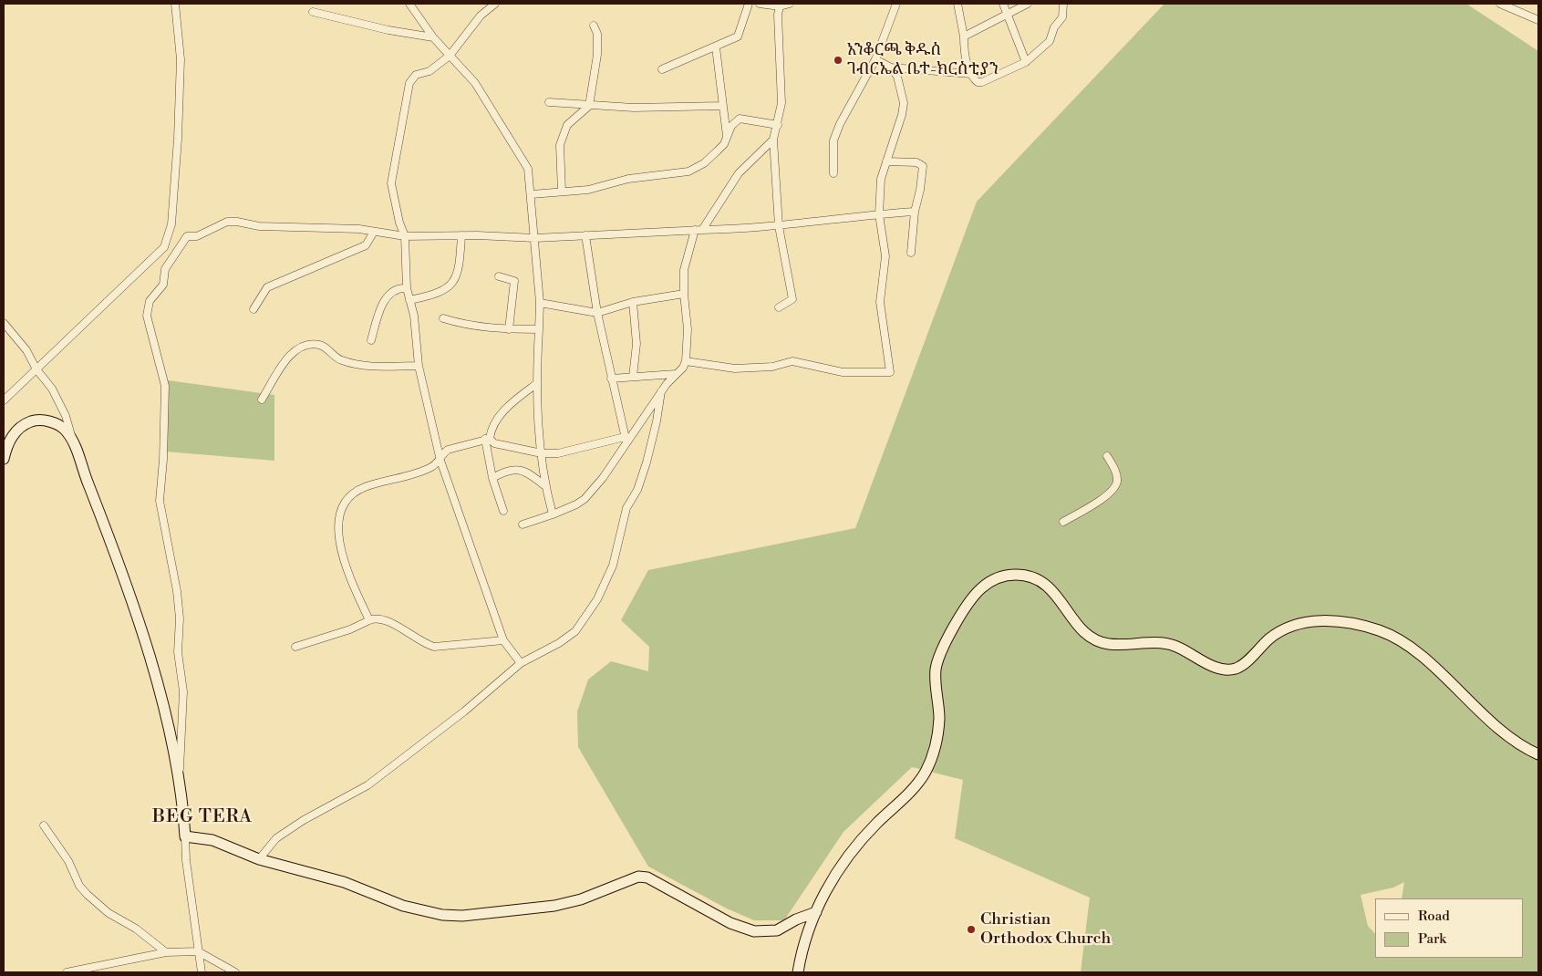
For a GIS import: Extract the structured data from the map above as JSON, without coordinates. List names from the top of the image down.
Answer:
{
  "districts": ["BEG TERA"],
  "places": ["አንቆርጫ ቅዱስ ገብርኤል ቤተ-ክርስቲያን", "Christian Orthodox Church"],
  "legend": ["Road", "Park"]
}
